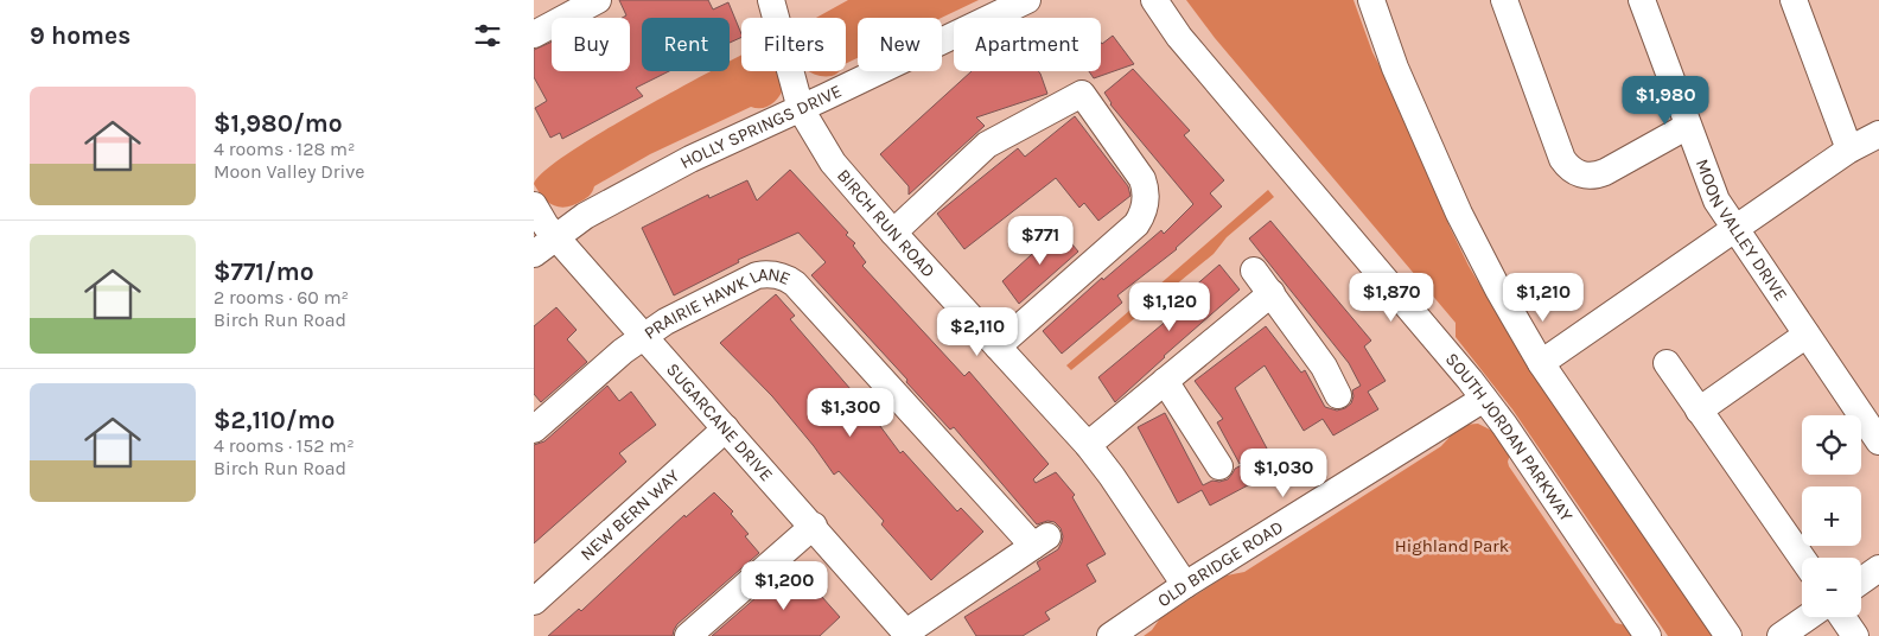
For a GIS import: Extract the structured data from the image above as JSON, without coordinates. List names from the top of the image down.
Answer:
{
  "streets": {
    "street": [
      "HOLLY SPRINGS DRIVE",
      "BIRCH RUN ROAD",
      "MOON VALLEY DRIVE",
      "PRAIRIE HAWK LANE",
      "SUGARCANE DRIVE",
      "SOUTH JORDAN PARKWAY",
      "NEW BERN WAY",
      "OLD BRIDGE ROAD"
    ]
  },
  "crossings": [
    ["HOLLY SPRINGS DRIVE", "BIRCH RUN ROAD"],
    ["HOLLY SPRINGS DRIVE", "SUGARCANE DRIVE"],
    ["BIRCH RUN ROAD", "OLD BRIDGE ROAD"],
    ["PRAIRIE HAWK LANE", "SUGARCANE DRIVE"],
    ["SUGARCANE DRIVE", "NEW BERN WAY"],
    ["SOUTH JORDAN PARKWAY", "OLD BRIDGE ROAD"]
  ],
  "parks": ["Highland Park"],
  "page": {
    "heading": "9 homes",
    "chip": [
      "Buy",
      "Rent",
      "Filters",
      "New",
      "Apartment"
    ],
    "list": [
      {
        "name": "$1,980/mo",
        "note": "4 rooms · 128 m² · Moon Valley Drive"
      },
      {
        "name": "$771/mo",
        "note": "2 rooms · 60 m² · Birch Run Road"
      },
      {
        "name": "$2,110/mo",
        "note": "4 rooms · 152 m² · Birch Run Road"
      }
    ],
    "price": [
      "$1,980",
      "$771",
      "$1,870",
      "$1,210",
      "$1,120",
      "$2,110",
      "$1,300",
      "$1,030",
      "$1,200"
    ],
    "map_buttons": ["+", "−"]
  }
}
